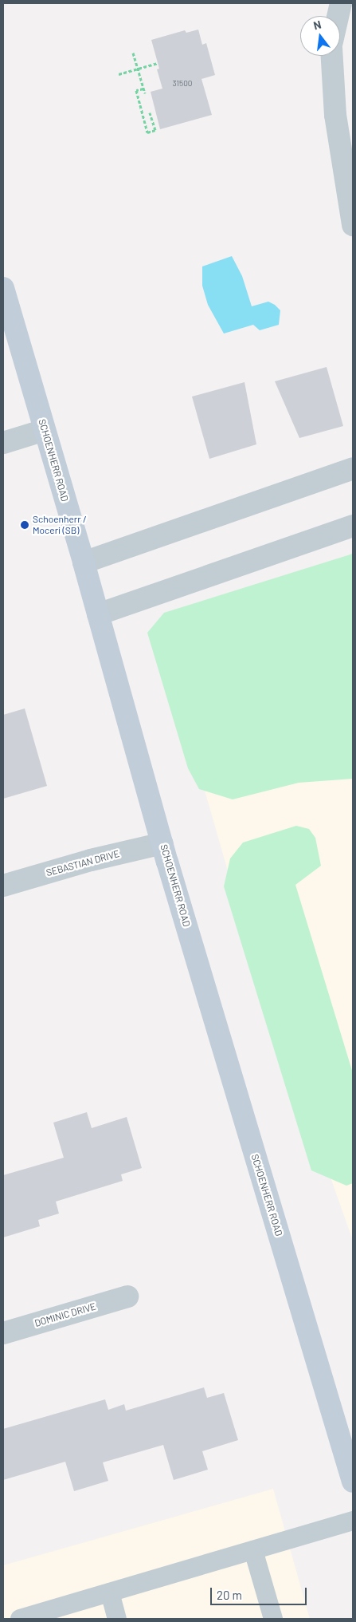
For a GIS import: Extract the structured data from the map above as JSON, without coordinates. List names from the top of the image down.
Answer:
{
  "streets": {
    "main road": ["SCHOENHERR ROAD"],
    "street": ["SEBASTIAN DRIVE", "DOMINIC DRIVE"]
  },
  "crossings": [
    ["SCHOENHERR ROAD", "SEBASTIAN DRIVE"]
  ],
  "places": ["Schoenherr / Moceri (SB)"],
  "house_numbers": ["31500"],
  "scale_bar": "20 m",
  "north": "top"
}
